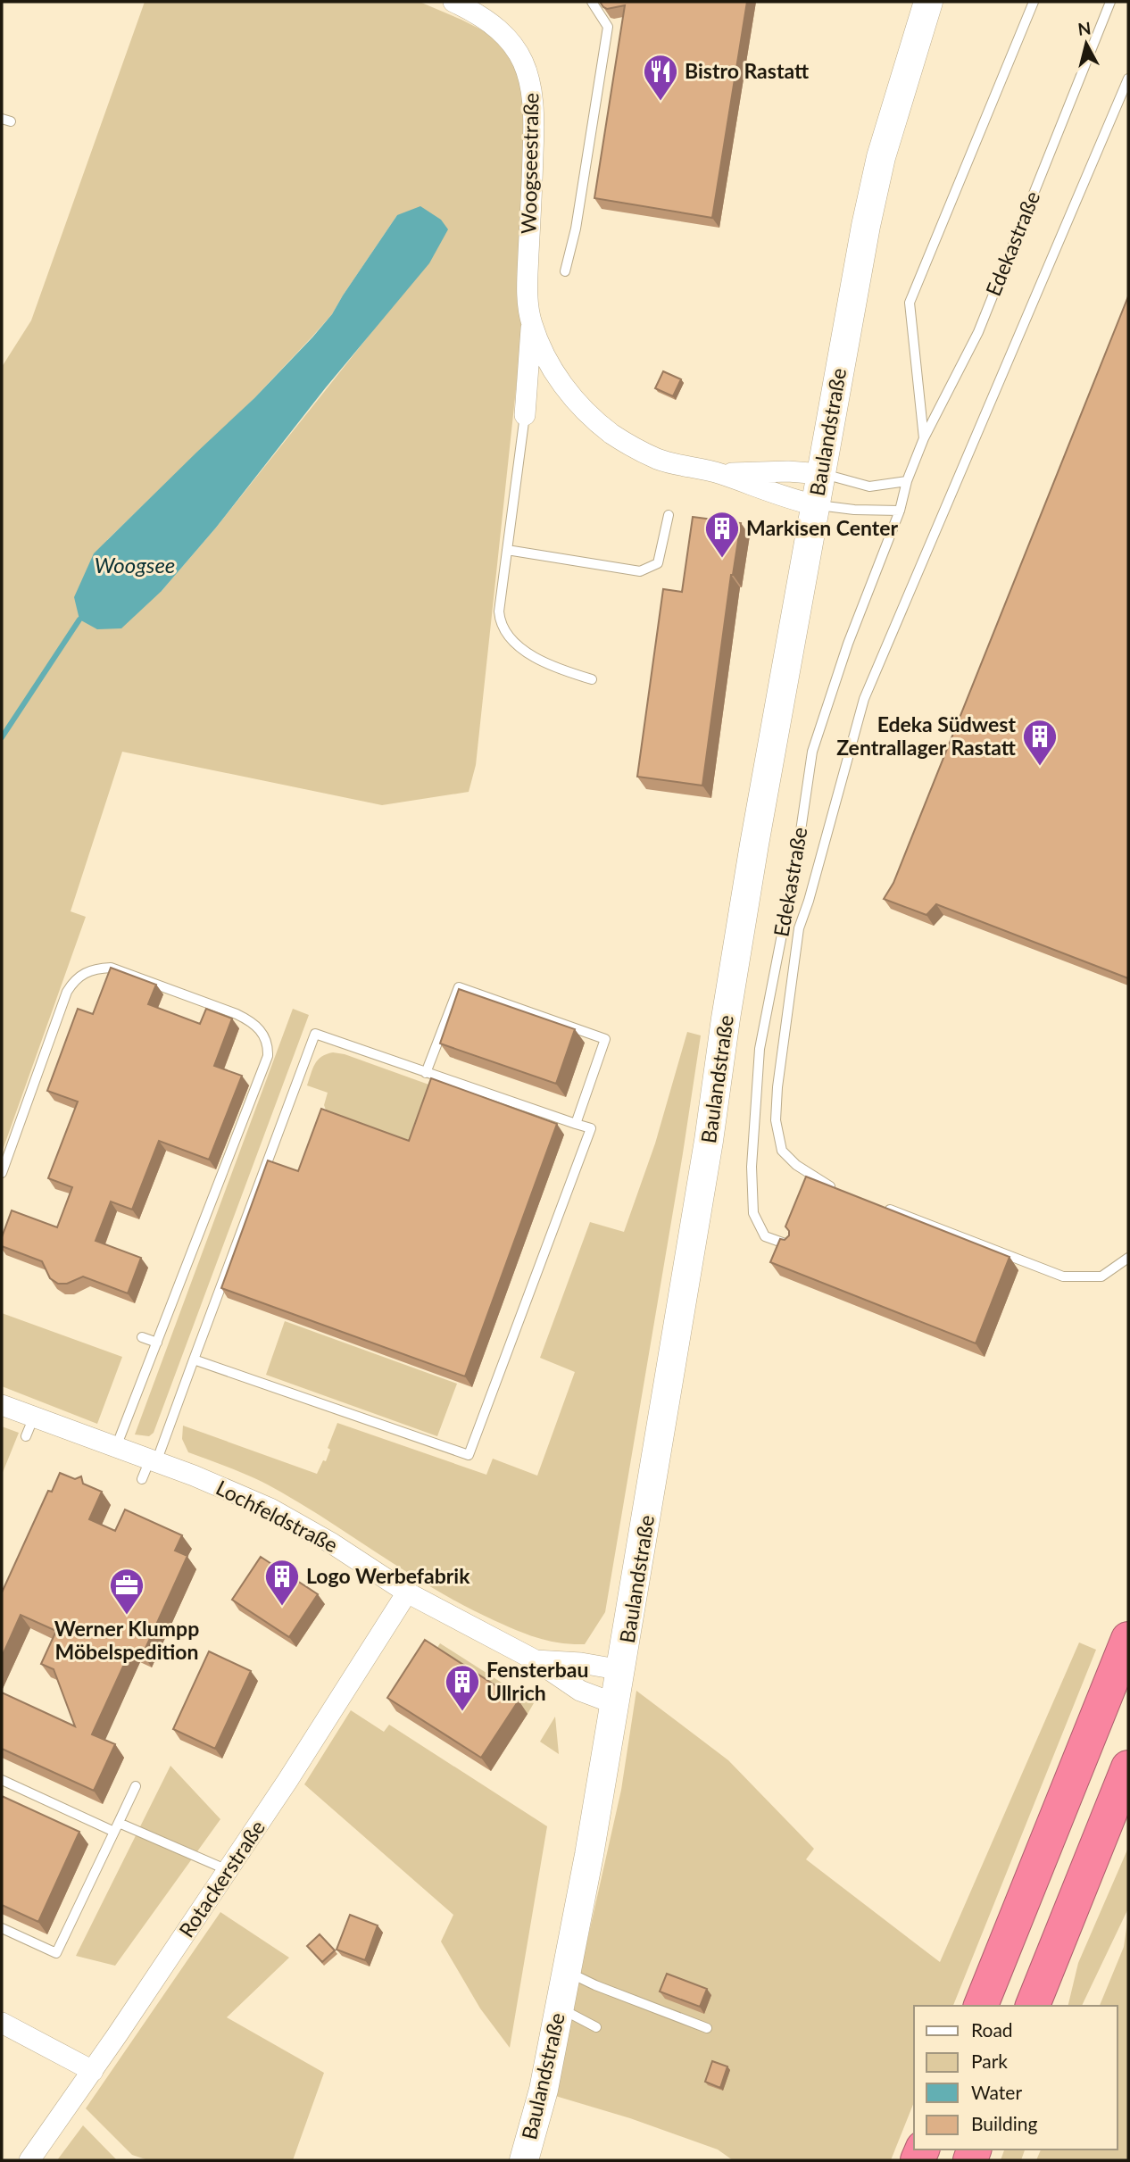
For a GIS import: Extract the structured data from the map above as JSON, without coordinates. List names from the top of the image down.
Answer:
{
  "streets": {
    "street": [
      "Woogseestraße",
      "Baulandstraße",
      "Lochfeldstraße",
      "Rotackerstraße"
    ],
    "lane": ["Edekastraße"]
  },
  "crossings": [
    ["Woogseestraße", "Baulandstraße"],
    ["Baulandstraße", "Lochfeldstraße"],
    ["Lochfeldstraße", "Rotackerstraße"]
  ],
  "water": ["Woogsee"],
  "places": {
    "restaurant": ["Bistro Rastatt"],
    "building": [
      "Markisen Center",
      "Edeka Südwest Zentrallager Rastatt",
      "Logo Werbefabrik",
      "Fensterbau Ullrich"
    ],
    "office": ["Werner Klumpp Möbelspedition"]
  },
  "legend": [
    "Road",
    "Park",
    "Water",
    "Building"
  ],
  "north": "top"
}
